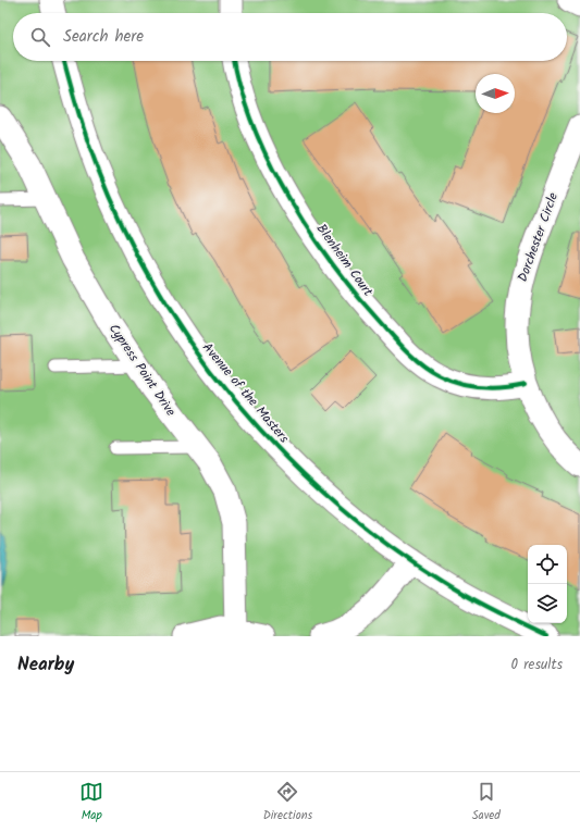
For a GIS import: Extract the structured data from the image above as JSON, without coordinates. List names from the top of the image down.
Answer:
{
  "streets": {
    "street": [
      "Dorchester Circle",
      "Blenheim Court",
      "Cypress Point Drive",
      "Avenue of the Masters"
    ]
  },
  "crossings": [
    ["Dorchester Circle", "Blenheim Court"]
  ],
  "north": "right",
  "page": {
    "search": "Search here",
    "heading": ["Nearby", "0 results"],
    "nav": ["Map", "Directions", "Saved"]
  }
}
